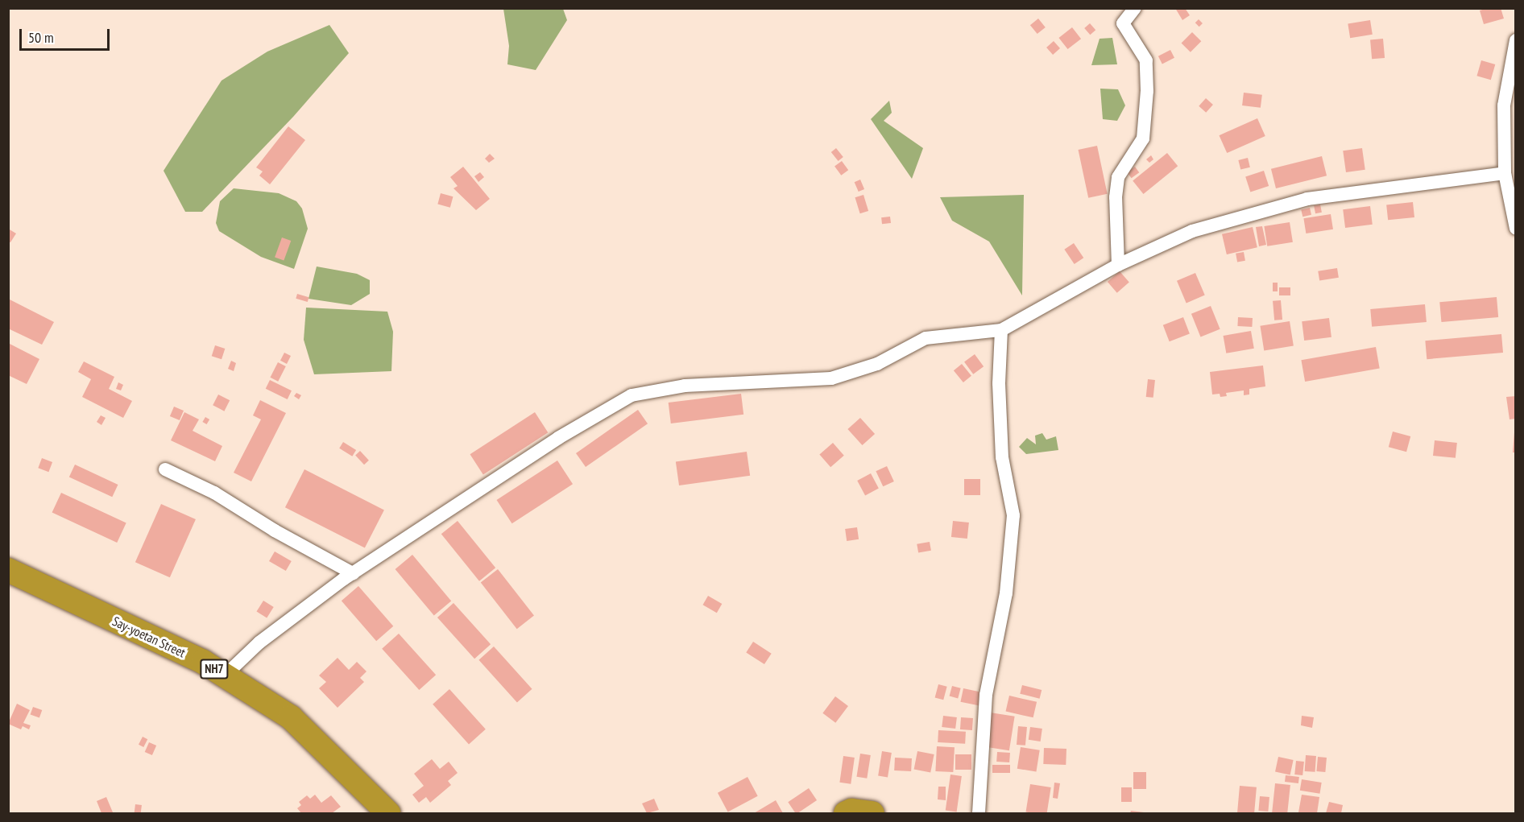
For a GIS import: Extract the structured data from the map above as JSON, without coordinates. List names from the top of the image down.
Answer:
{
  "streets": {
    "highway": ["Say-yoetan Street", "NH7"]
  },
  "scale_bar": "50 m"
}
